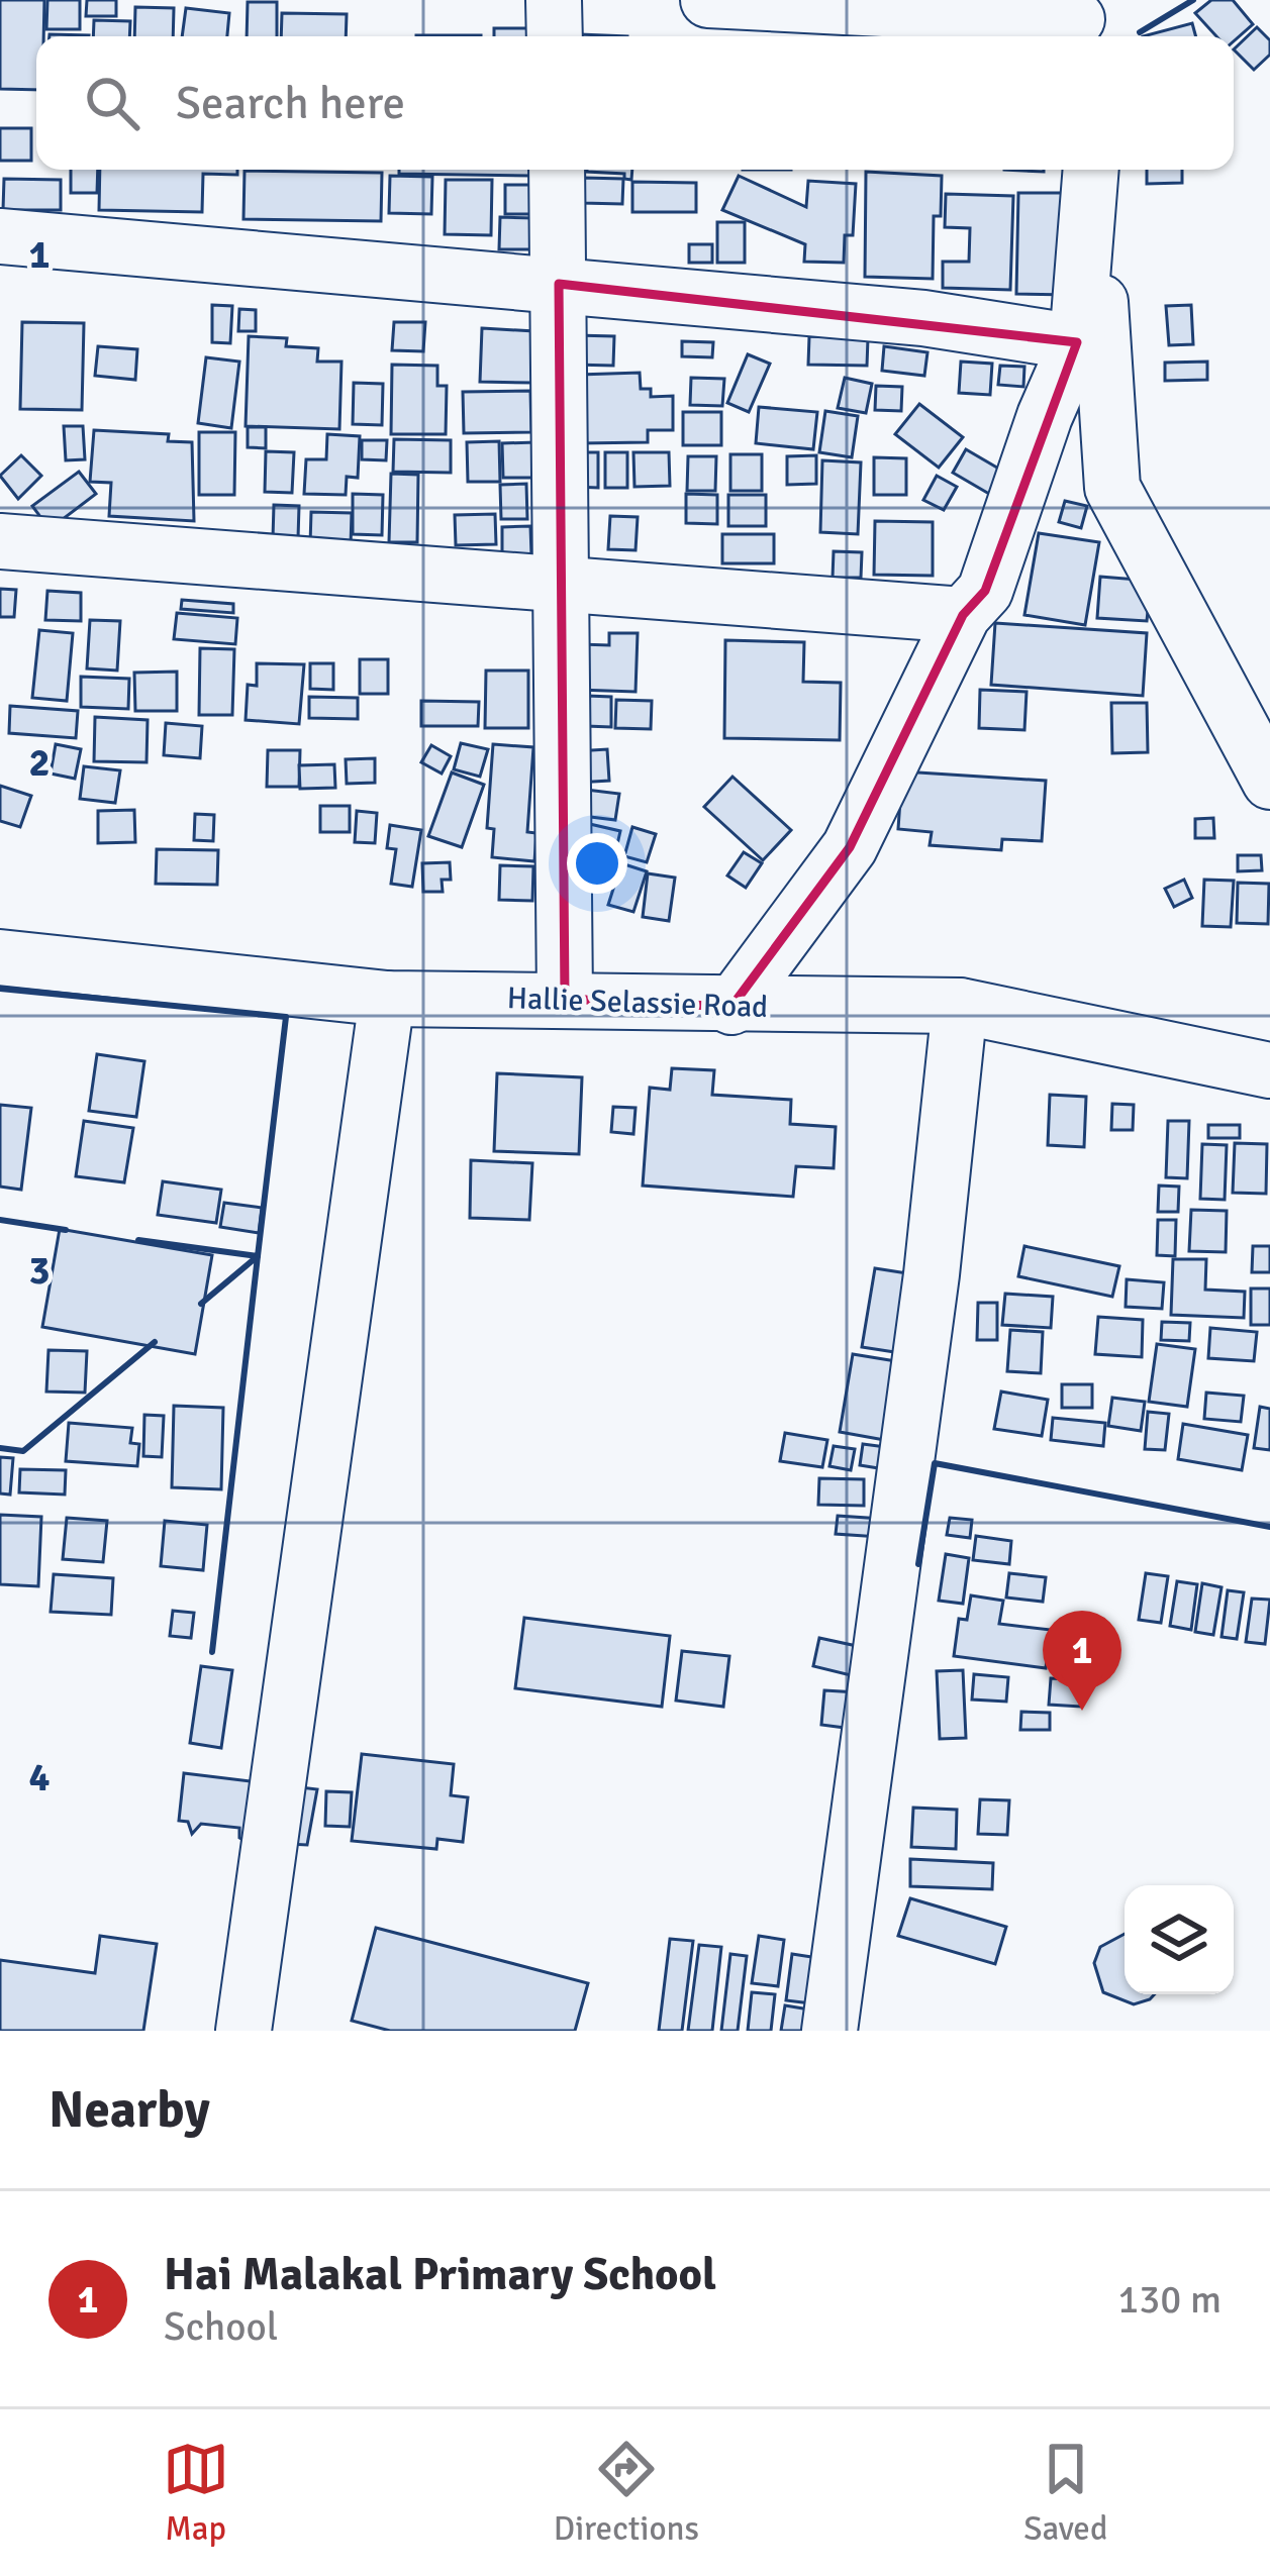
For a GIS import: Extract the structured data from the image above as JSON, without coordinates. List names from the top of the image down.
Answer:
{
  "streets": {
    "street": ["Hallie Selassie Road"]
  },
  "page": {
    "search": "Search here",
    "pins": "1",
    "heading": "Nearby",
    "list": [
      {
        "mark": "1",
        "name": "Hai Malakal Primary School",
        "note": "School",
        "value": "130 m"
      }
    ],
    "nav": ["Map", "Directions", "Saved"]
  },
  "grid": {
    "rows": [
      "1",
      "2",
      "3",
      "4"
    ]
  }
}
